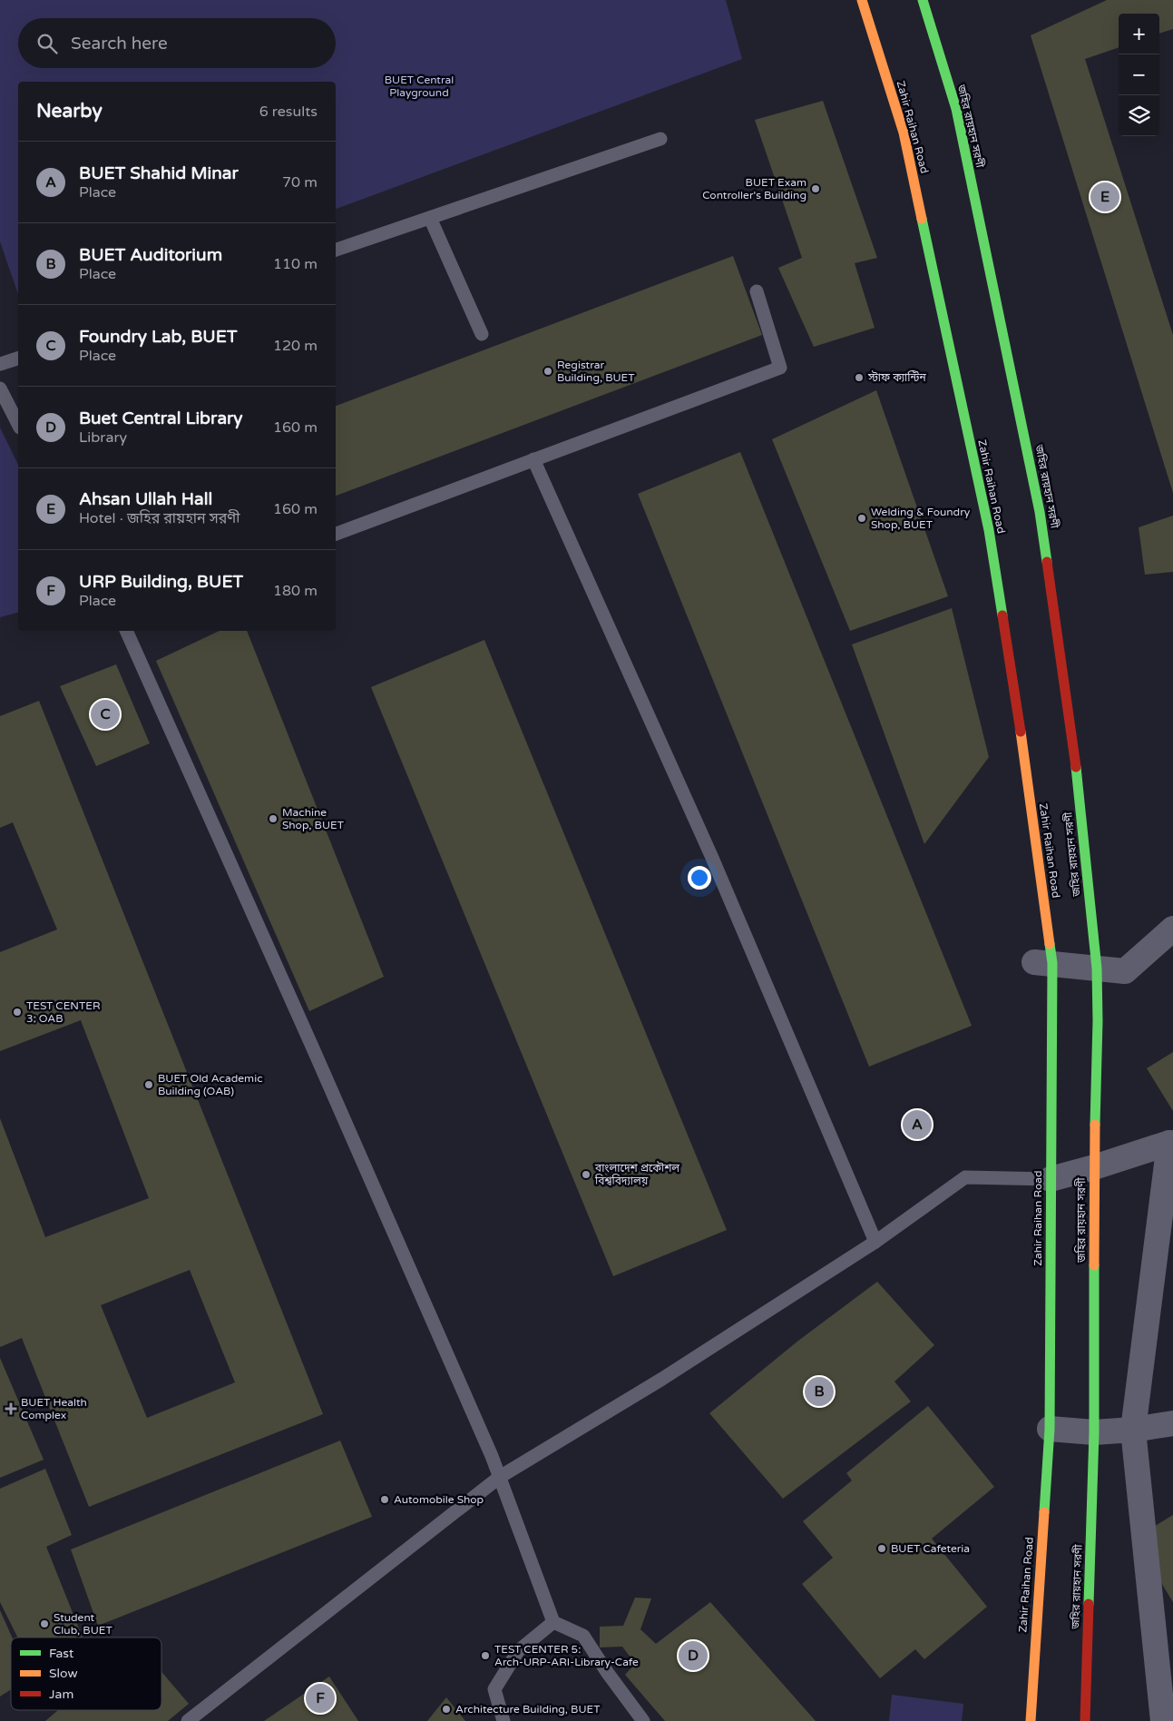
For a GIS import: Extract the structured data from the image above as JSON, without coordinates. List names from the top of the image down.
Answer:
{
  "streets": {
    "main road": ["জহির রায়হান সরণী", "Zahir Raihan Road"]
  },
  "parks": ["BUET Central Playground"],
  "places": {
    "other": [
      "BUET Exam Controller's Building",
      "Registrar Building, BUET",
      "স্টাফ ক্যান্টিন",
      "Welding & Foundry Shop, BUET",
      "Machine Shop, BUET",
      "TEST CENTER 3: OAB",
      "BUET Old Academic Building (OAB)",
      "বাংলাদেশ প্রকৌশল বিশ্ববিদ্যালয়",
      "Automobile Shop",
      "BUET Cafeteria",
      "Student Club, BUET",
      "TEST CENTER 5: Arch-URP-ARI-Library-Cafe",
      "Architecture Building, BUET"
    ],
    "health": ["BUET Health Complex"]
  },
  "legend": ["Fast", "Slow", "Jam"],
  "page": {
    "map_buttons": ["+", "−"],
    "search": "Search here",
    "heading": ["Nearby", "6 results"],
    "list": [
      {
        "mark": "A",
        "name": "BUET Shahid Minar",
        "note": "Place",
        "value": "70 m"
      },
      {
        "mark": "B",
        "name": "BUET Auditorium",
        "note": "Place",
        "value": "110 m"
      },
      {
        "mark": "C",
        "name": "Foundry Lab, BUET",
        "note": "Place",
        "value": "120 m"
      },
      {
        "mark": "D",
        "name": "Buet Central Library",
        "note": "Library",
        "value": "160 m"
      },
      {
        "mark": "E",
        "name": "Ahsan Ullah Hall",
        "note": "Hotel · জহির রায়হান সরণী",
        "value": "160 m"
      },
      {
        "mark": "F",
        "name": "URP Building, BUET",
        "note": "Place",
        "value": "180 m"
      }
    ],
    "pins": [
      "E",
      "C",
      "A",
      "B",
      "D",
      "F"
    ]
  }
}
